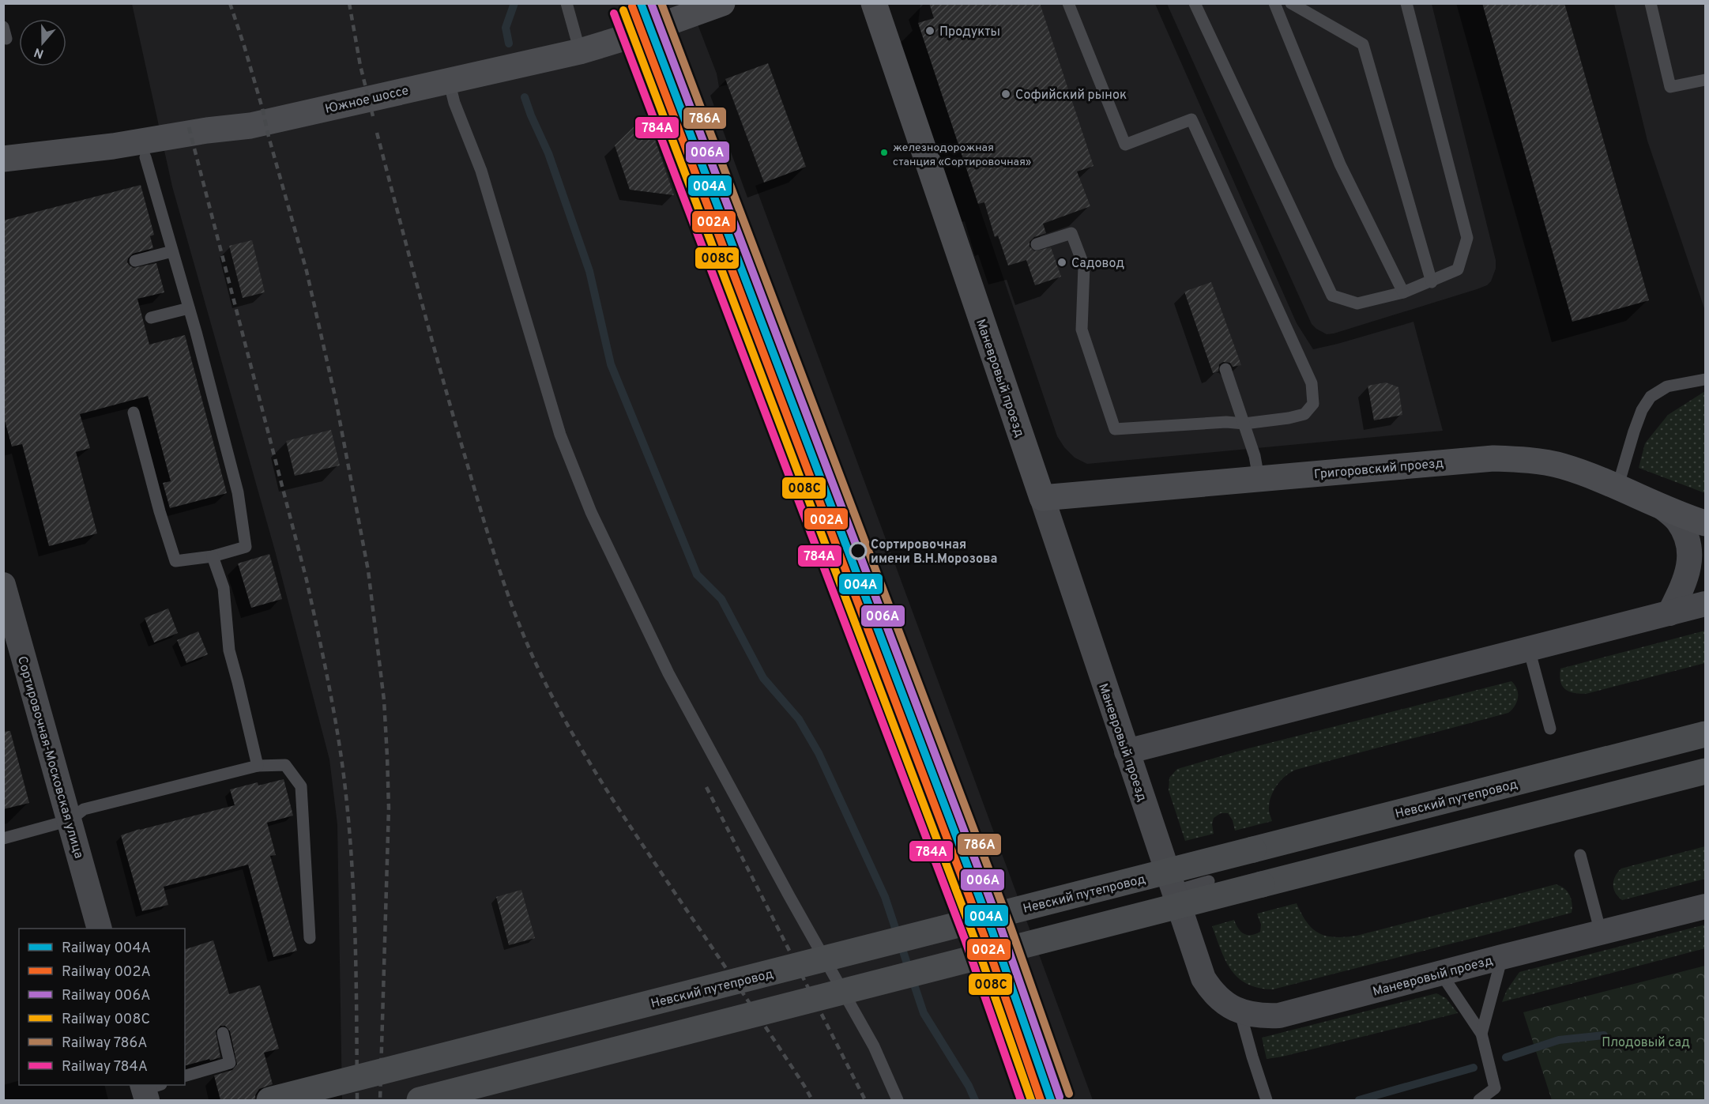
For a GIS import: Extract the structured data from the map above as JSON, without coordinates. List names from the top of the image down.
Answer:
{
  "streets": {
    "main road": ["Невский путепровод"],
    "street": [
      "Южное шоссе",
      "Маневровый проезд",
      "Григоровский проезд",
      "Сортировочная-Московская улица"
    ]
  },
  "crossings": [
    ["Маневровый проезд", "Григоровский проезд"]
  ],
  "parks": ["Плодовый сад"],
  "places": [
    "Продукты",
    "Софийский рынок",
    "железнодорожная станция «Сортировочная»",
    "Садовод",
    "Сортировочная имени В.Н.Морозова"
  ],
  "lines": [
    "rail line 004А",
    "rail line 006А",
    "rail line 786А",
    "rail line 002А",
    "rail line 008С",
    "rail line 784А"
  ],
  "legend": [
    "Railway 004А",
    "Railway 002А",
    "Railway 006А",
    "Railway 008С",
    "Railway 786А",
    "Railway 784А"
  ],
  "north": "bottom"
}
